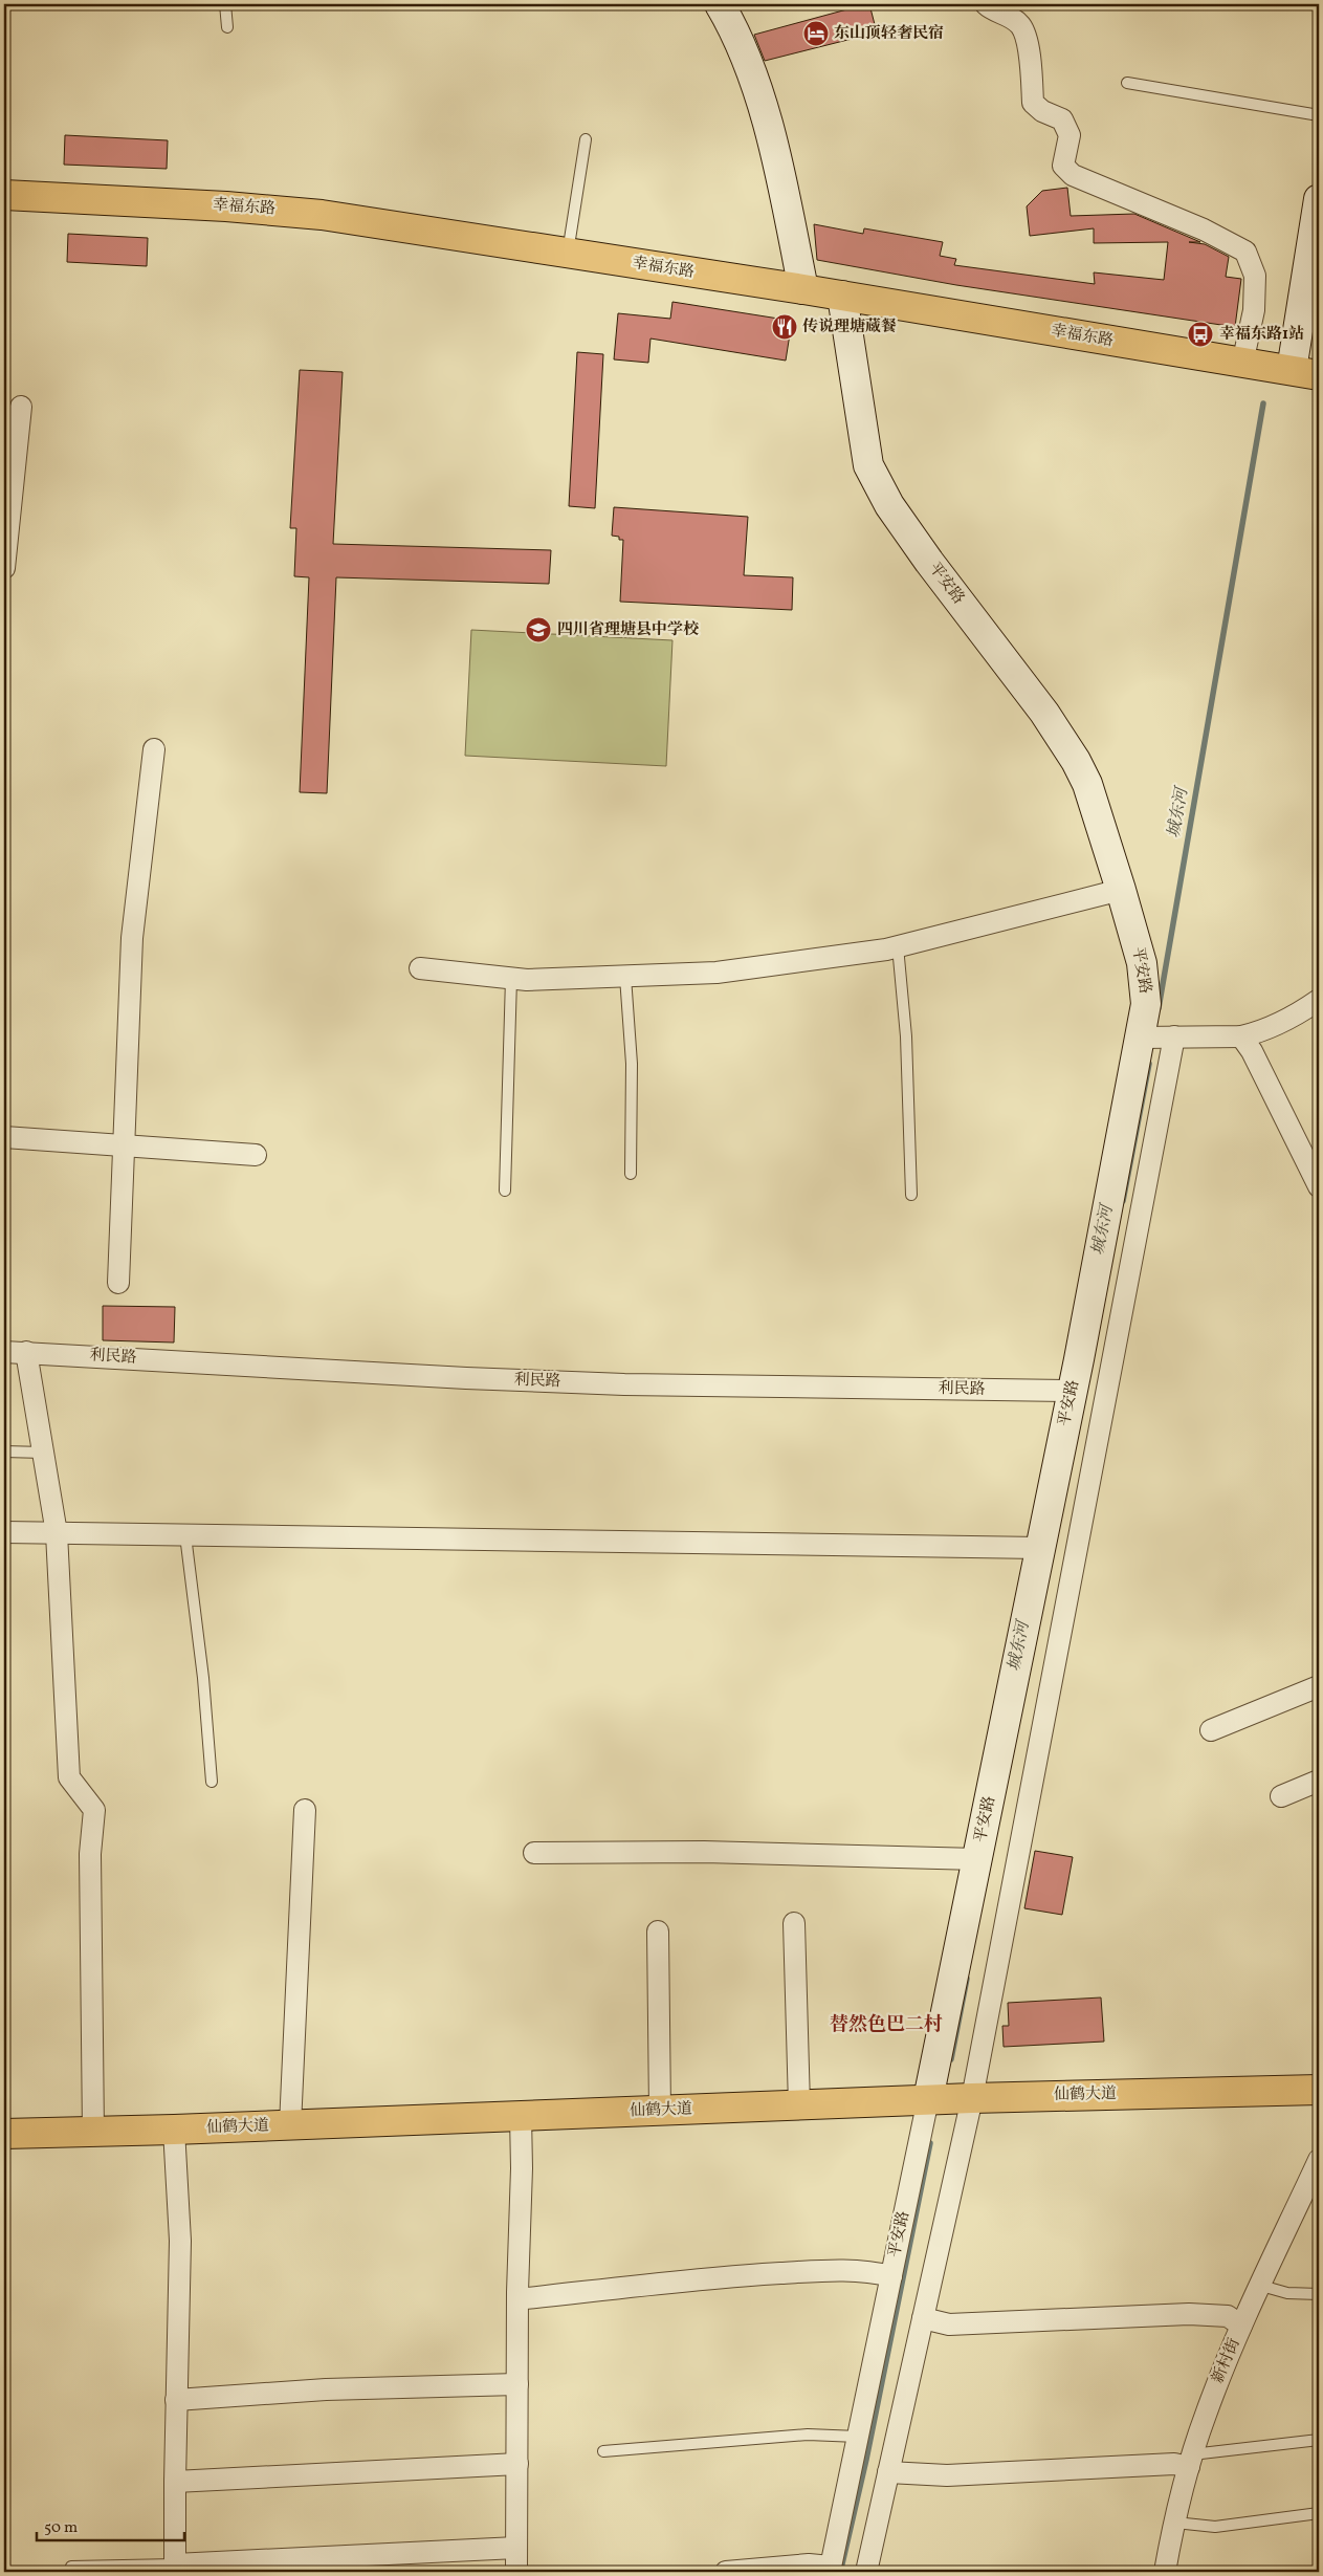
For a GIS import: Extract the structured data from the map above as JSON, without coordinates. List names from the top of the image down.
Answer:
{
  "streets": {
    "main road": ["幸福东路", "仙鹤大道"],
    "street": ["平安路", "利民路", "新村街"]
  },
  "crossings": [
    ["幸福东路", "平安路"],
    ["平安路", "利民路"],
    ["平安路", "仙鹤大道"]
  ],
  "districts": ["替然色巴二村"],
  "water": ["城东河"],
  "places": {
    "hotel": ["东山顶轻奢民宿"],
    "restaurant": ["传说理塘蔵餐"],
    "bus stop": ["幸福东路1站"],
    "school or university": ["四川省理塘县中学校"]
  },
  "scale_bar": "50 m"
}
